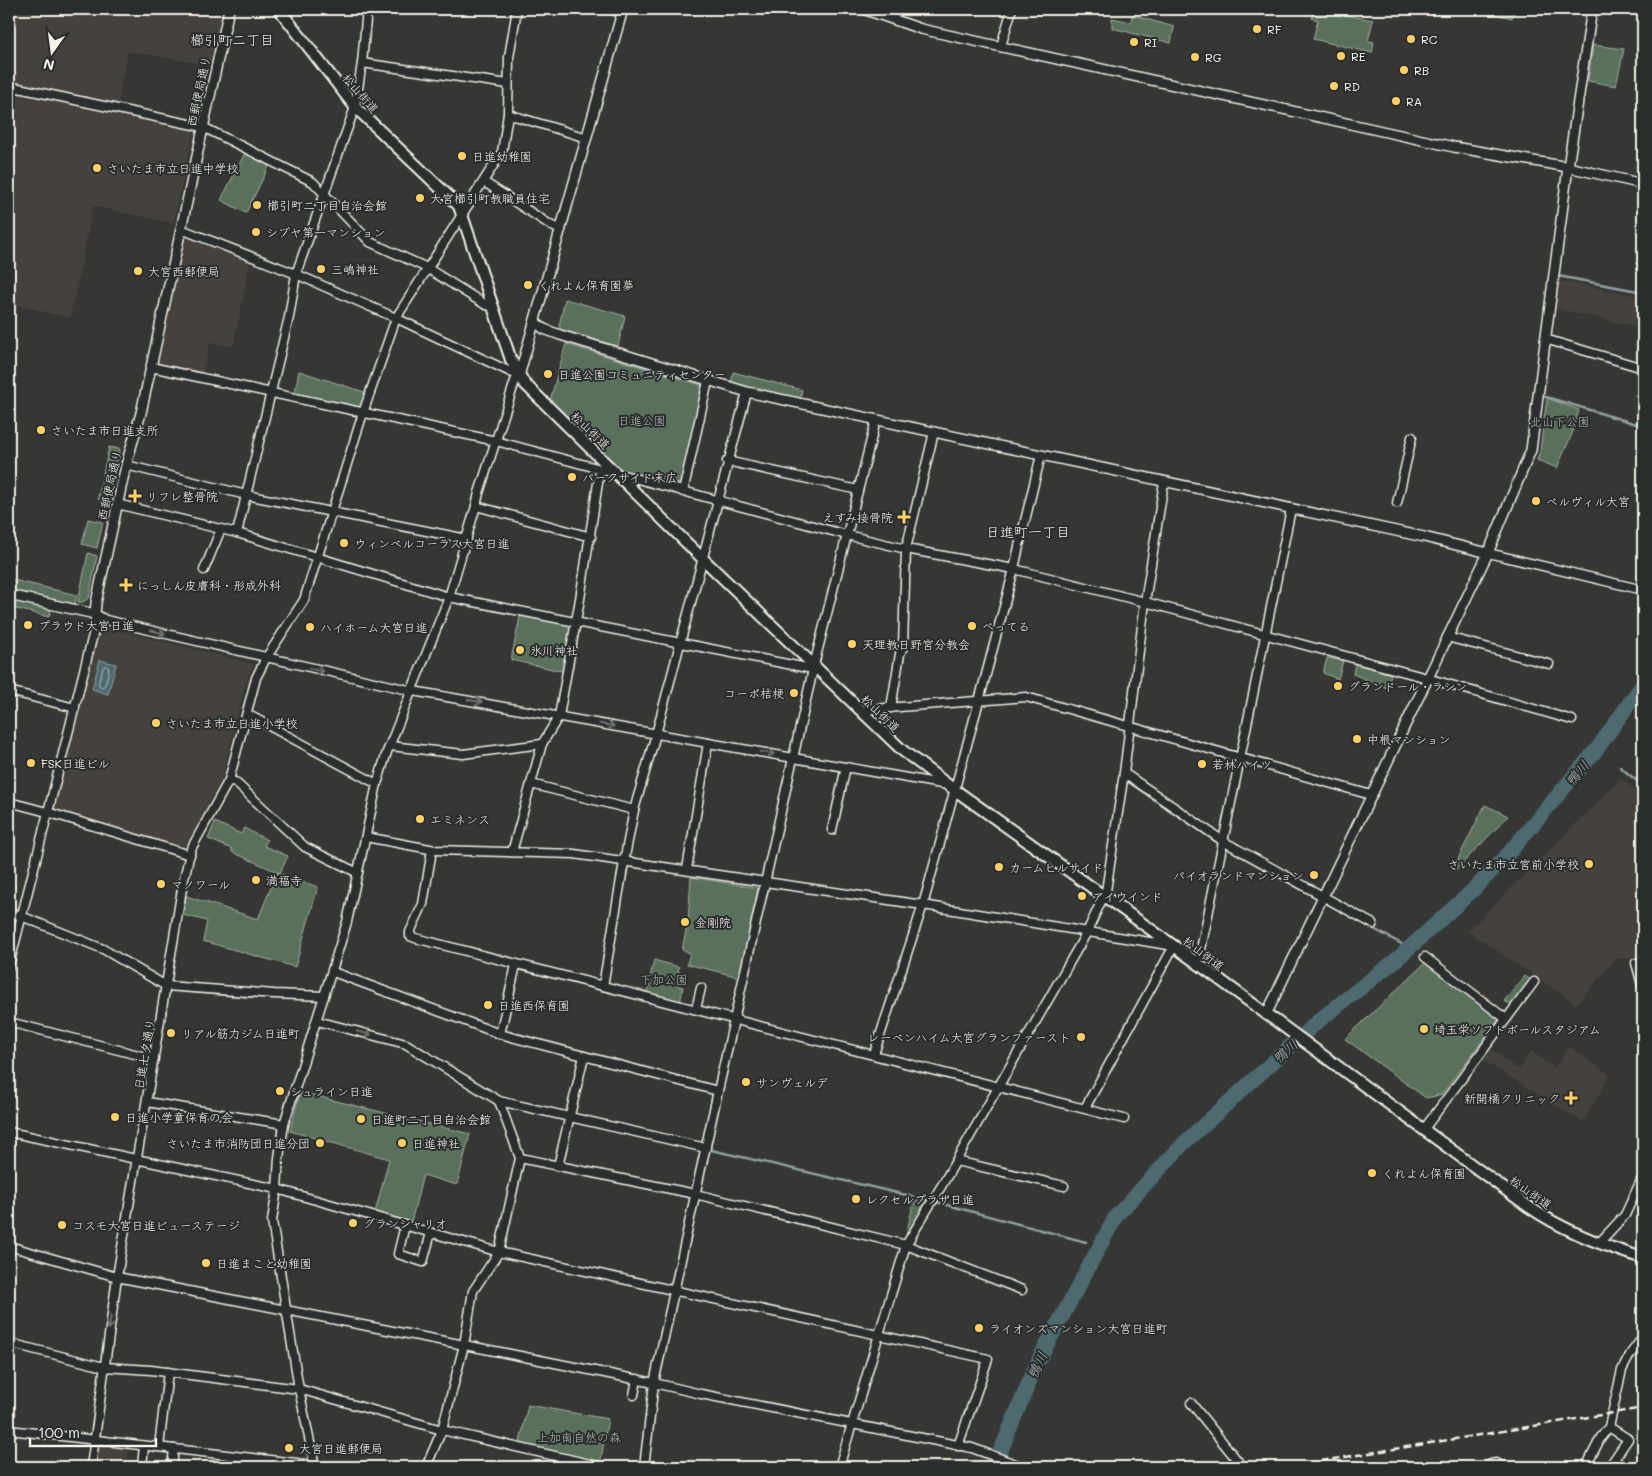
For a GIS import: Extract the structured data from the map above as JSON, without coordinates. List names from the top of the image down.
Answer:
{
  "streets": {
    "main road": ["松山街道"],
    "street": ["西郵便局通り", "日進七夕通り"]
  },
  "crossings": [
    ["松山街道", "日進七夕通り"]
  ],
  "districts": ["櫛引町二丁目", "日進町一丁目"],
  "water": ["鴨川"],
  "parks": [
    "日進公園",
    "北山下公園",
    "下加公園",
    "上加南自然の森"
  ],
  "places": {
    "other": [
      "RF",
      "RC",
      "RI",
      "RE",
      "RG",
      "RB",
      "RD",
      "RA",
      "日進幼稚園",
      "さいたま市立日進中学校",
      "大宮櫛引町教職員住宅",
      "櫛引町二丁目自治会館",
      "シブヤ第一マンション",
      "三嶋神社",
      "大宮西郵便局",
      "くれよん保育園夢",
      "日進公園コミュニティセンター",
      "さいたま市日進支所",
      "パークサイド末広",
      "ベルヴィル大宮",
      "ウィンベルコーラス大宮日進",
      "プラウド大宮日進",
      "べってる",
      "ハイホーム大宮日進",
      "天理教日野宮分教会",
      "氷川神社",
      "グランドール・ラシン",
      "コーポ桔梗",
      "さいたま市立日進小学校",
      "中根マンション",
      "FSK日進ビル",
      "若林ハイツ",
      "エミネンス",
      "さいたま市立宮前小学校",
      "カームヒルサイド",
      "パイオランドマンション",
      "満福寺",
      "マノワール",
      "アイウインド",
      "金剛院",
      "日進西保育園",
      "埼玉栄ソフトボールスタジアム",
      "リアル筋力ジム日進町",
      "レーベンハイム大宮グランファースト",
      "サンヴェルデ",
      "シュライン日進",
      "日進小学童保育の会",
      "日進町二丁目自治会館",
      "さいたま市消防団日進分団",
      "日進神社",
      "くれよん保育園",
      "レクセルプラザ日進",
      "グランシャリオ",
      "コスモ大宮日進ビューステージ",
      "日進まこと幼稚園",
      "ライオンズマンション大宮日進町",
      "大宮日進郵便局"
    ],
    "health": [
      "リフレ整骨院",
      "えすみ接骨院",
      "にっしん皮膚科・形成外科",
      "新開橋クリニック"
    ]
  },
  "scale_bar": "100 m",
  "north": "bottom"
}
